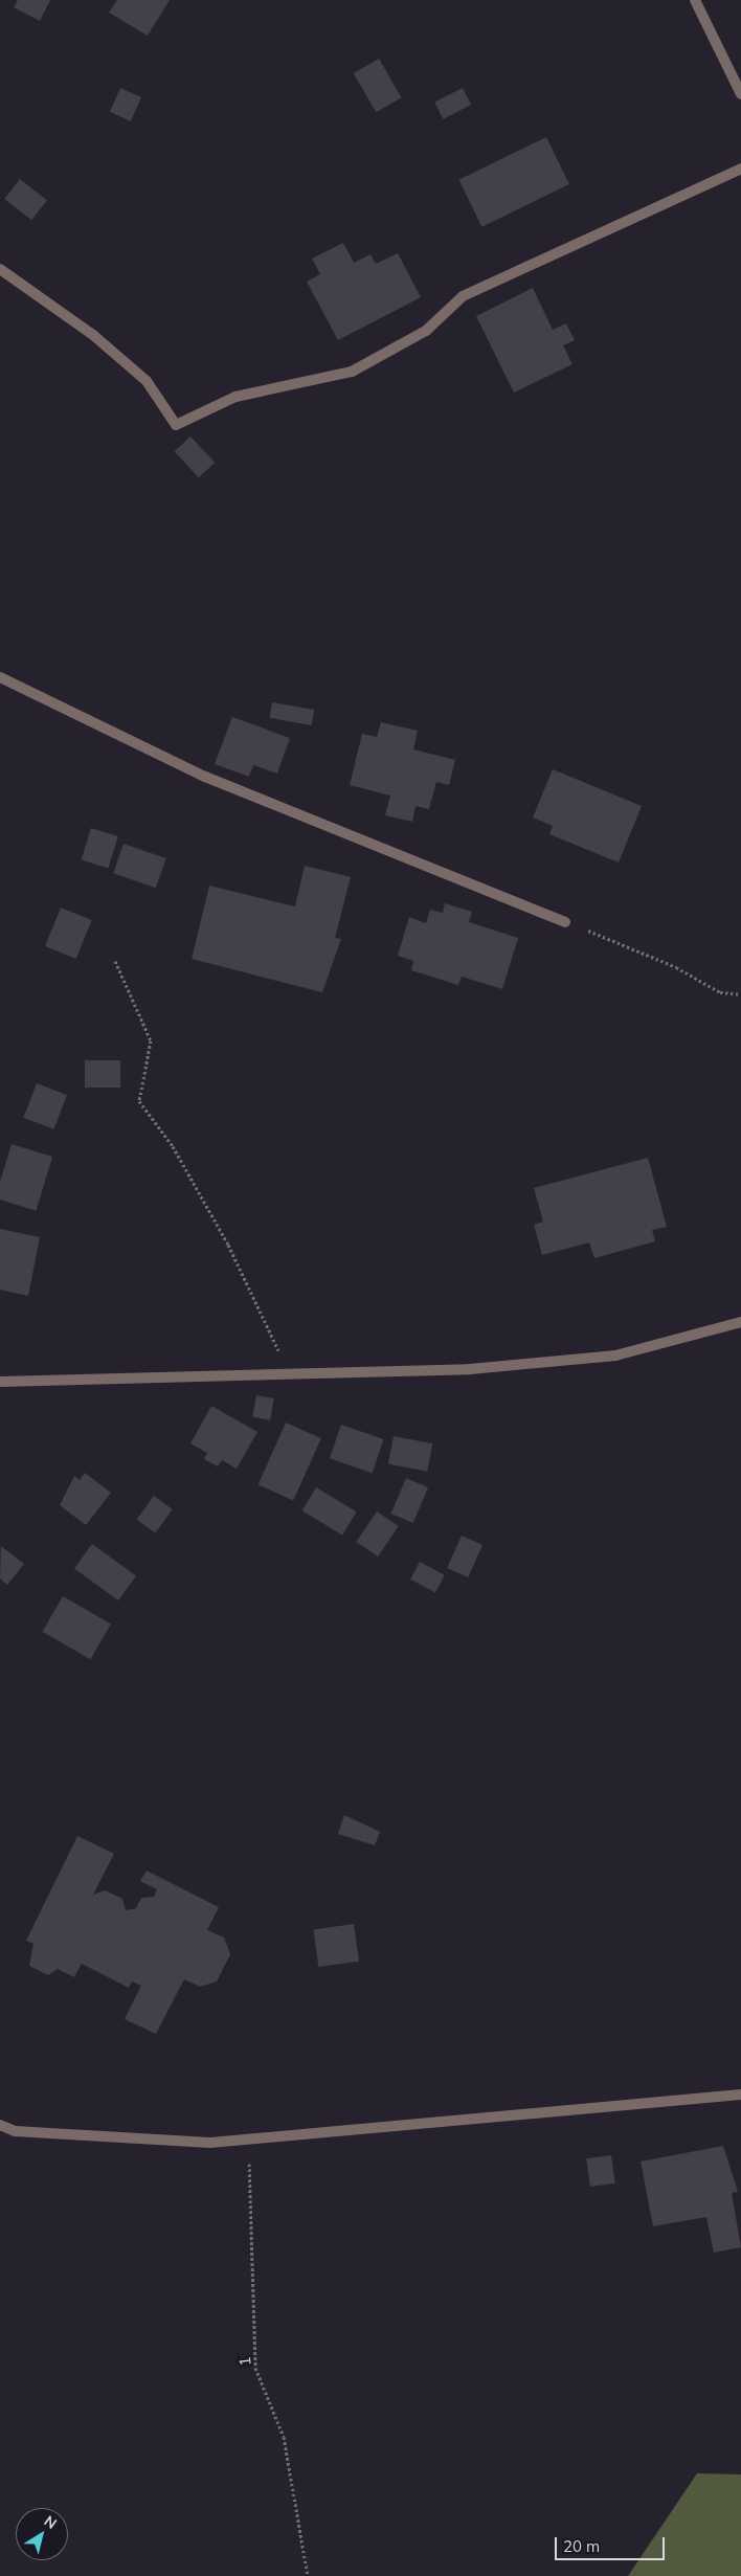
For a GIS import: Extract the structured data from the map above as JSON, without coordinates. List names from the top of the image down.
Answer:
{
  "streets": {
    "path": ["1"]
  },
  "scale_bar": "20 m",
  "north": "top right"
}
